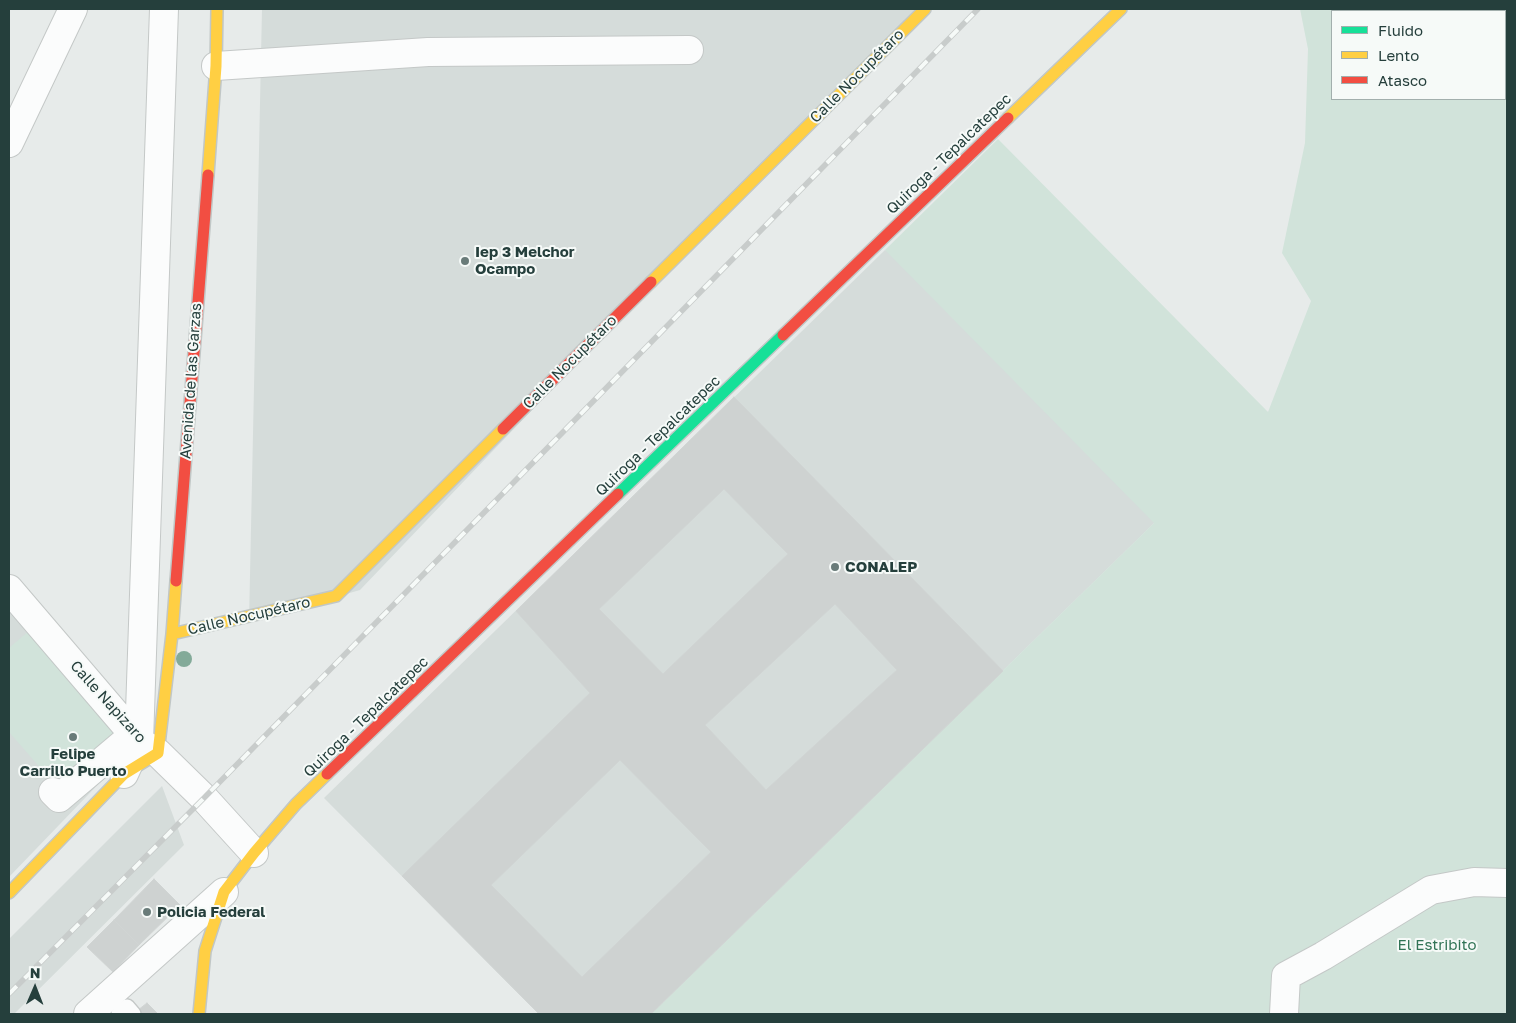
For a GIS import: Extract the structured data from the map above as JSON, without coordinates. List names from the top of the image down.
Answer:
{
  "streets": {
    "street": [
      "Calle Nocupétaro",
      "Quiroga - Tepalcatepec",
      "Avenida de las Garzas",
      "Calle Napizaro"
    ]
  },
  "crossings": [
    ["Calle Nocupétaro", "Avenida de las Garzas"],
    ["Quiroga - Tepalcatepec", "Calle Napizaro"],
    ["Avenida de las Garzas", "Calle Napizaro"]
  ],
  "parks": ["El Estribito"],
  "places": [
    "Iep 3 Melchor Ocampo",
    "CONALEP",
    "Felipe Carrillo Puerto",
    "Policia Federal"
  ],
  "legend": ["Fluido", "Lento", "Atasco"],
  "north": "top"
}
